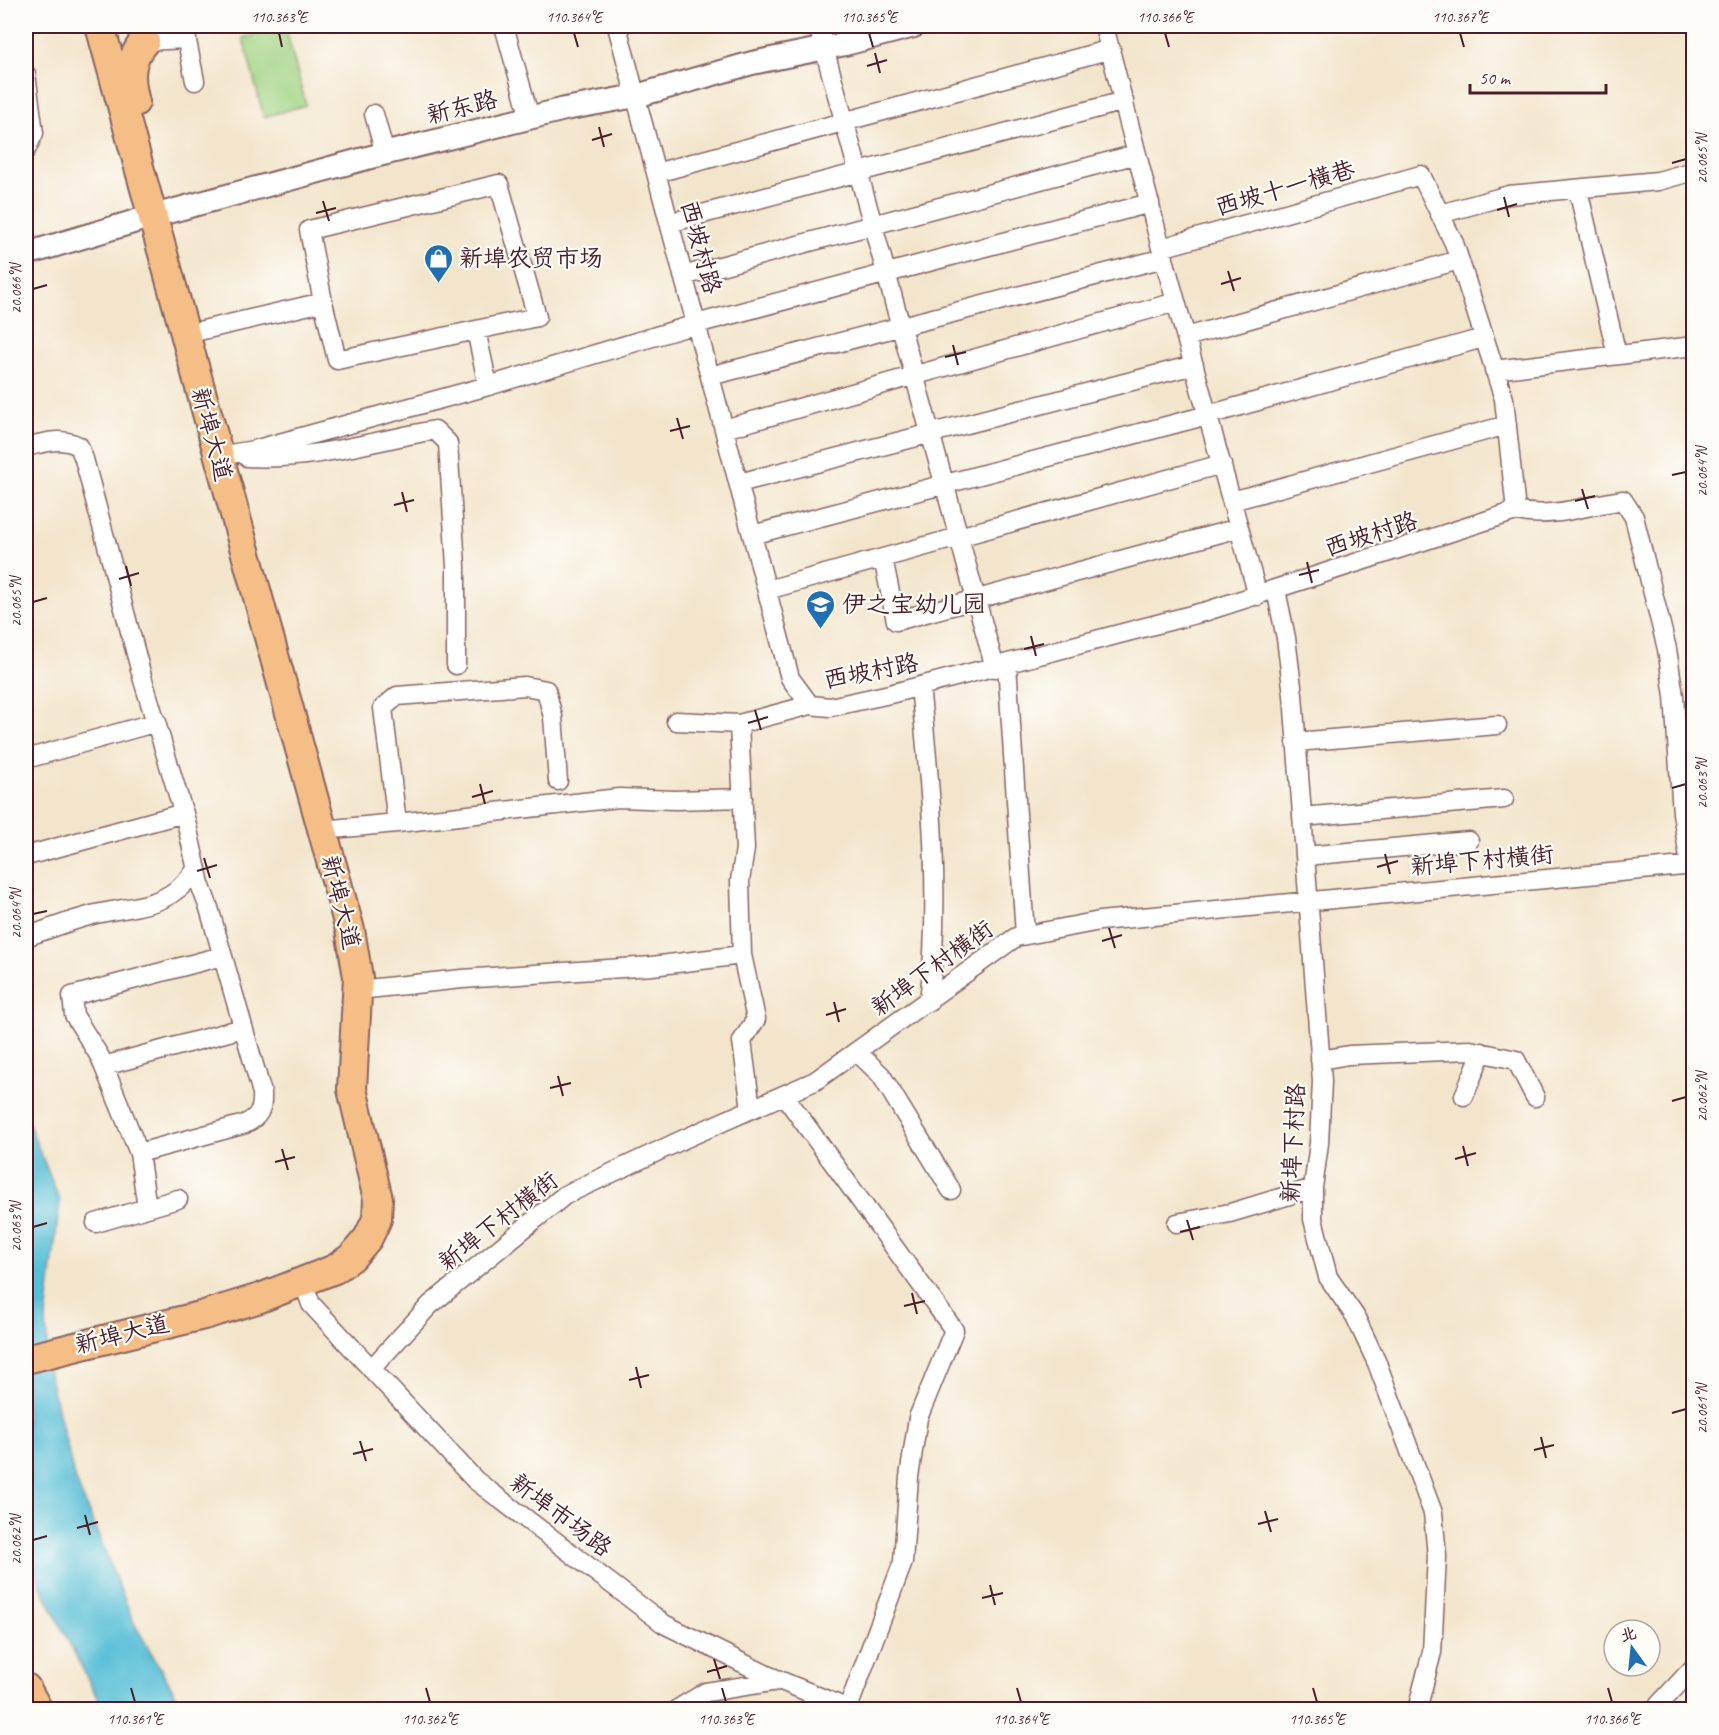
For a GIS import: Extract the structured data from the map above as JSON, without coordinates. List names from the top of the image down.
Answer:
{
  "streets": {
    "main road": ["新埠大道"],
    "street": [
      "新东路",
      "西坡十一横巷",
      "西坡村路",
      "新埠下村横街",
      "新埠下村路",
      "新埠市场路"
    ]
  },
  "crossings": [
    ["新东路", "西坡村路"],
    ["新东路", "新埠大道"],
    ["西坡十一横巷", "西坡村路"],
    ["西坡村路", "新埠下村路"],
    ["新埠大道", "新埠市场路"],
    ["新埠下村横街", "新埠下村路"],
    ["新埠下村横街", "新埠市场路"]
  ],
  "places": {
    "shop": ["新埠农贸市场"],
    "school or university": ["伊之宝幼儿园"]
  },
  "scale_bar": "50 m",
  "north": "top",
  "coordinates": [
    "110.363°E",
    "110.364°E",
    "110.365°E",
    "110.366°E",
    "110.367°E",
    "20.065°N",
    "20.066°N",
    "20.064°N",
    "20.063°N",
    "20.062°N",
    "20.061°N",
    "110.361°E",
    "110.362°E"
  ]
}
